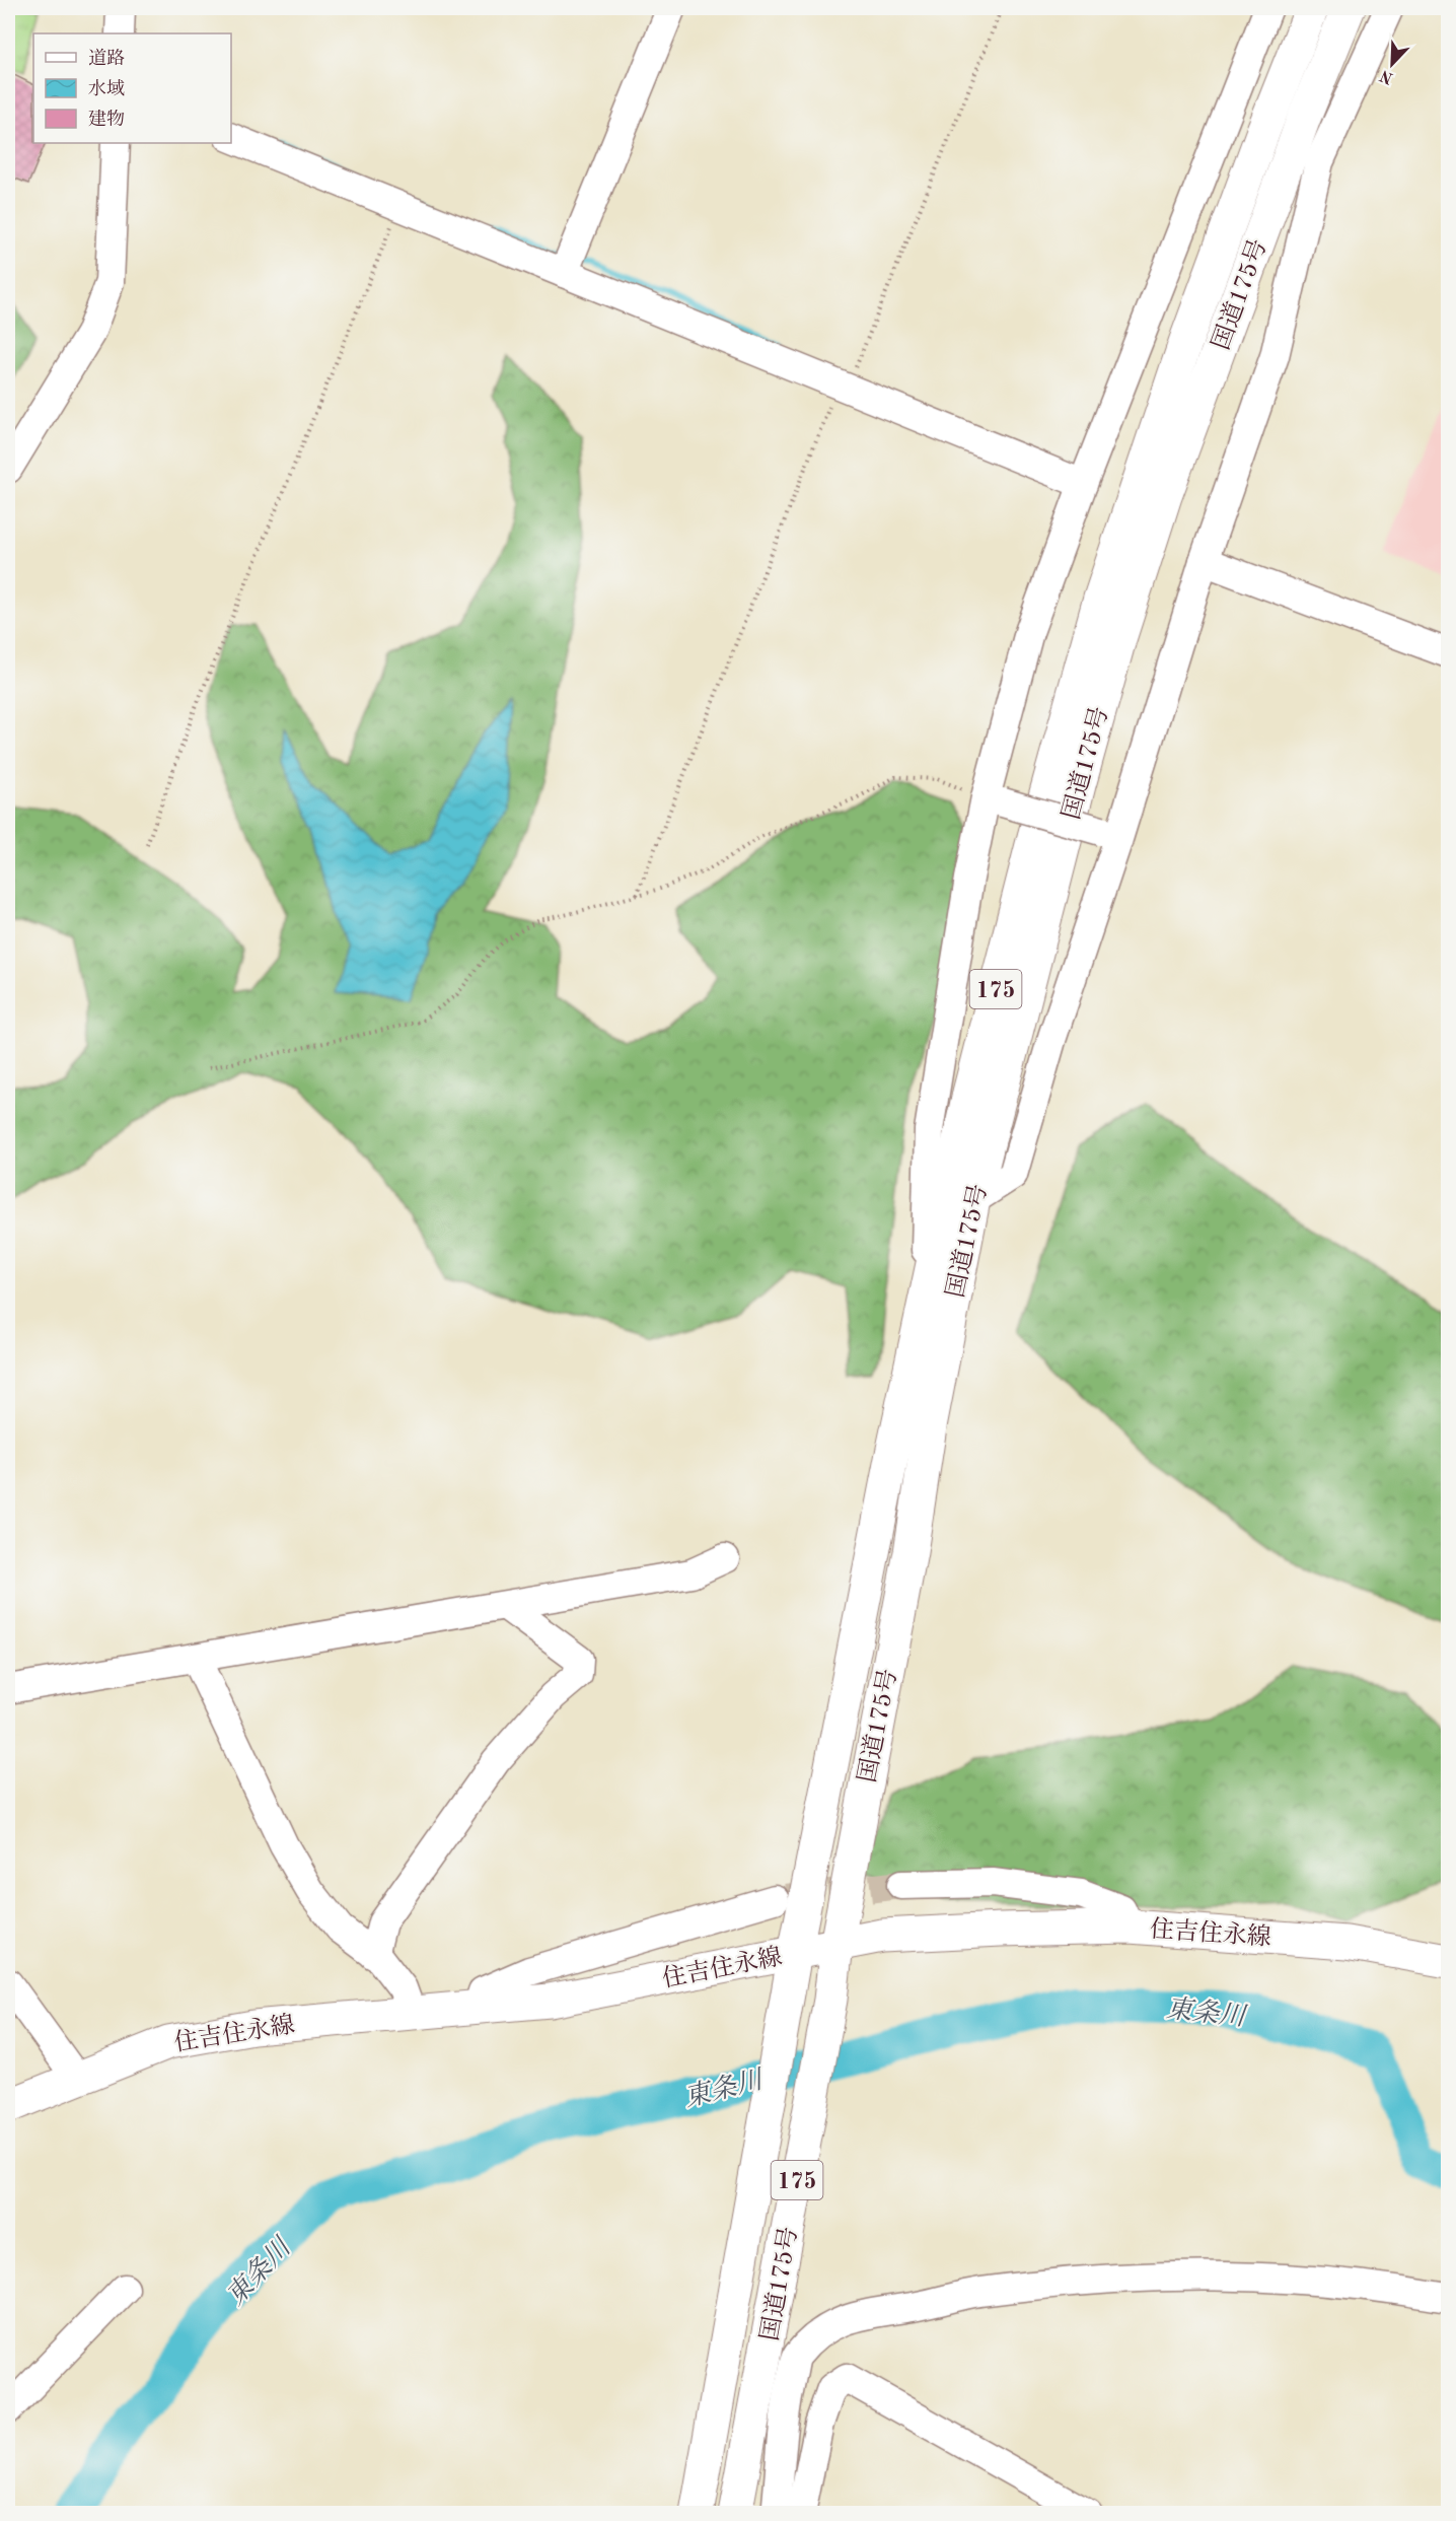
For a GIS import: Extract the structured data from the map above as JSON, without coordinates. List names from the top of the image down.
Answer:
{
  "streets": {
    "main road": ["国道175号", "175", "住吉住永線"]
  },
  "crossings": [
    ["国道175号", "住吉住永線"]
  ],
  "water": ["東条川"],
  "legend": ["道路", "水域", "建物"],
  "north": "bottom left"
}
